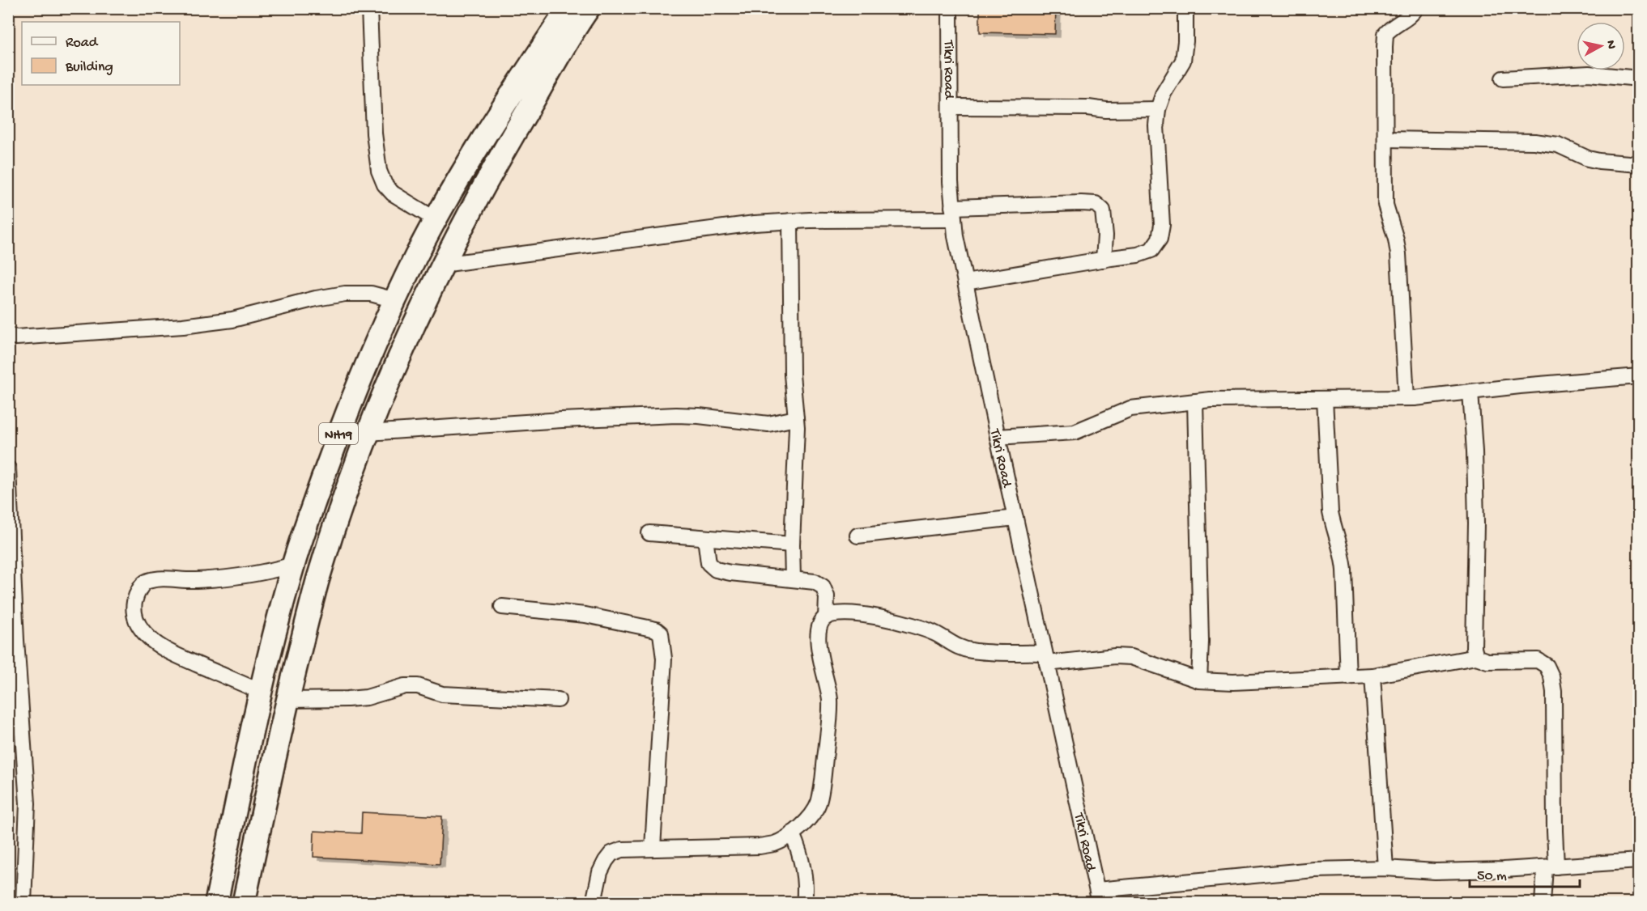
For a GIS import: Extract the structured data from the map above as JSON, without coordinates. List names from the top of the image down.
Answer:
{
  "streets": {
    "highway": ["NH19"],
    "street": ["Tikri Road"]
  },
  "legend": ["Road", "Building"],
  "scale_bar": "50 m",
  "north": "right"
}
